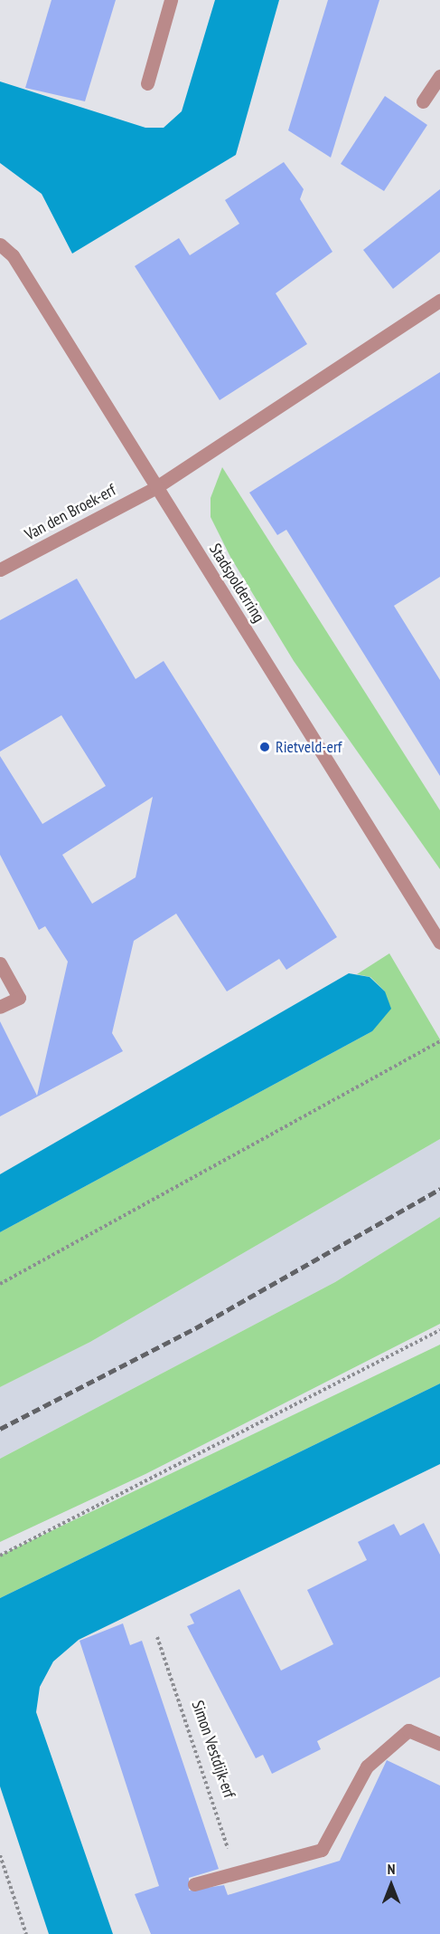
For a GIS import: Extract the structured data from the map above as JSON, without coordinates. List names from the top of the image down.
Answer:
{
  "streets": {
    "street": ["Van den Broek-erf", "Stadspolderring"],
    "path": ["Simon Vestdijk-erf"]
  },
  "crossings": [
    ["Van den Broek-erf", "Stadspolderring"]
  ],
  "places": ["Rietveld-erf"],
  "north": "top"
}
